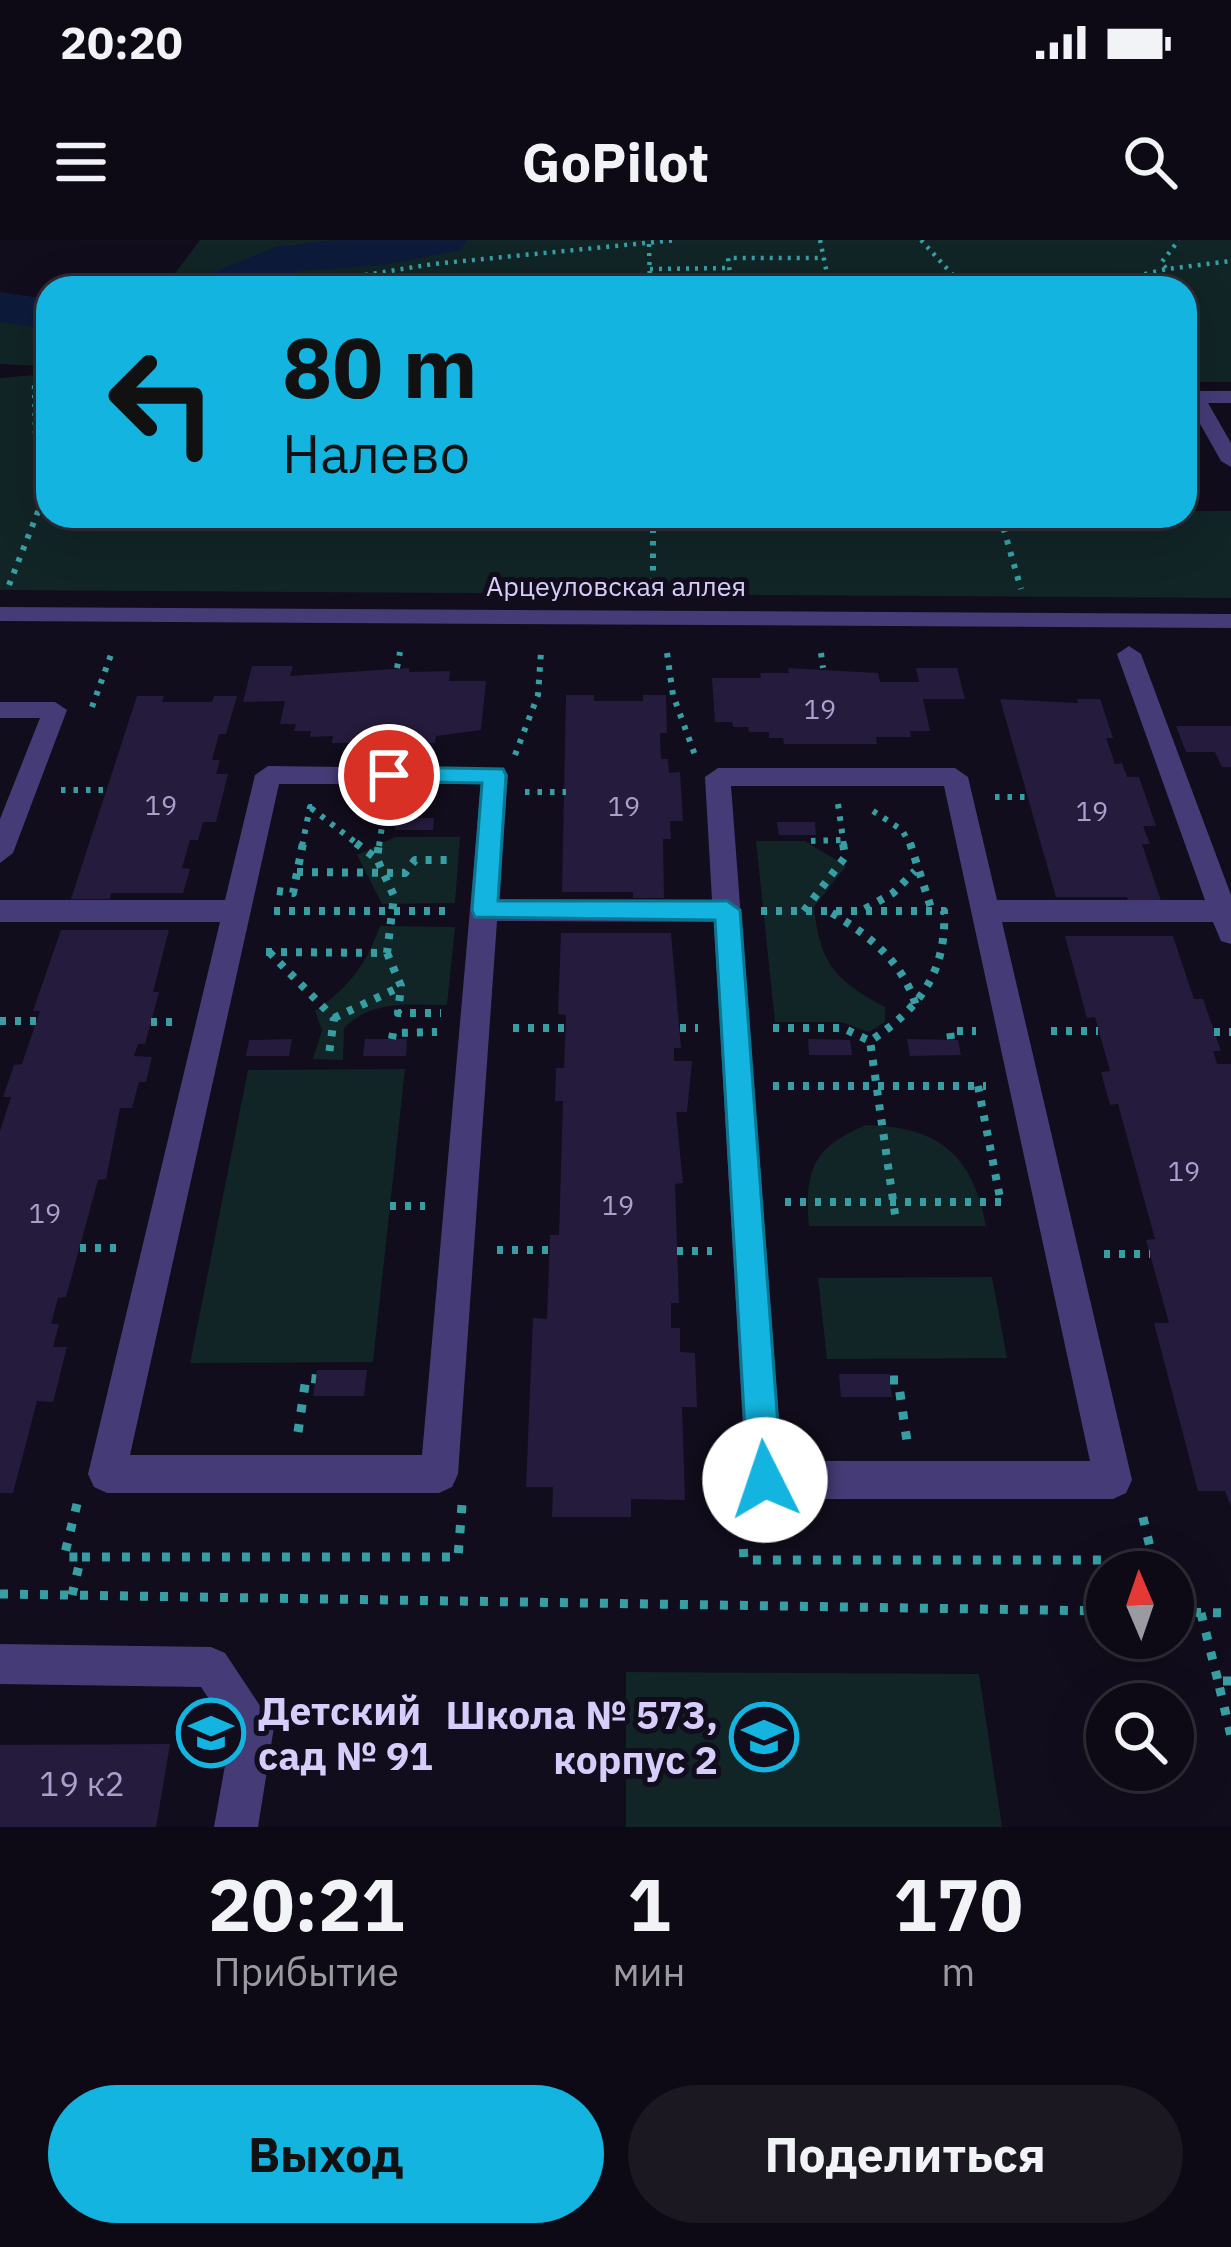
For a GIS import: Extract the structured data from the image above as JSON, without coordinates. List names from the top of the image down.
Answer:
{
  "streets": {
    "street": ["Арцеуловская аллея"]
  },
  "places": {
    "school or university": ["Детский сад № 91", "Школа № 573, корпус 2"]
  },
  "house_numbers": [
    "19",
    "19",
    "19",
    "19",
    "19",
    "19",
    "19",
    "19 к2"
  ],
  "north": "top",
  "page": {
    "status": "20:20",
    "header": "GoPilot",
    "turn": ["80 m", "Налево"],
    "eta": [
      "20:21",
      "Прибытие",
      "1",
      "мин",
      "170",
      "m"
    ],
    "buttons": ["Выход", "Поделиться"]
  }
}
